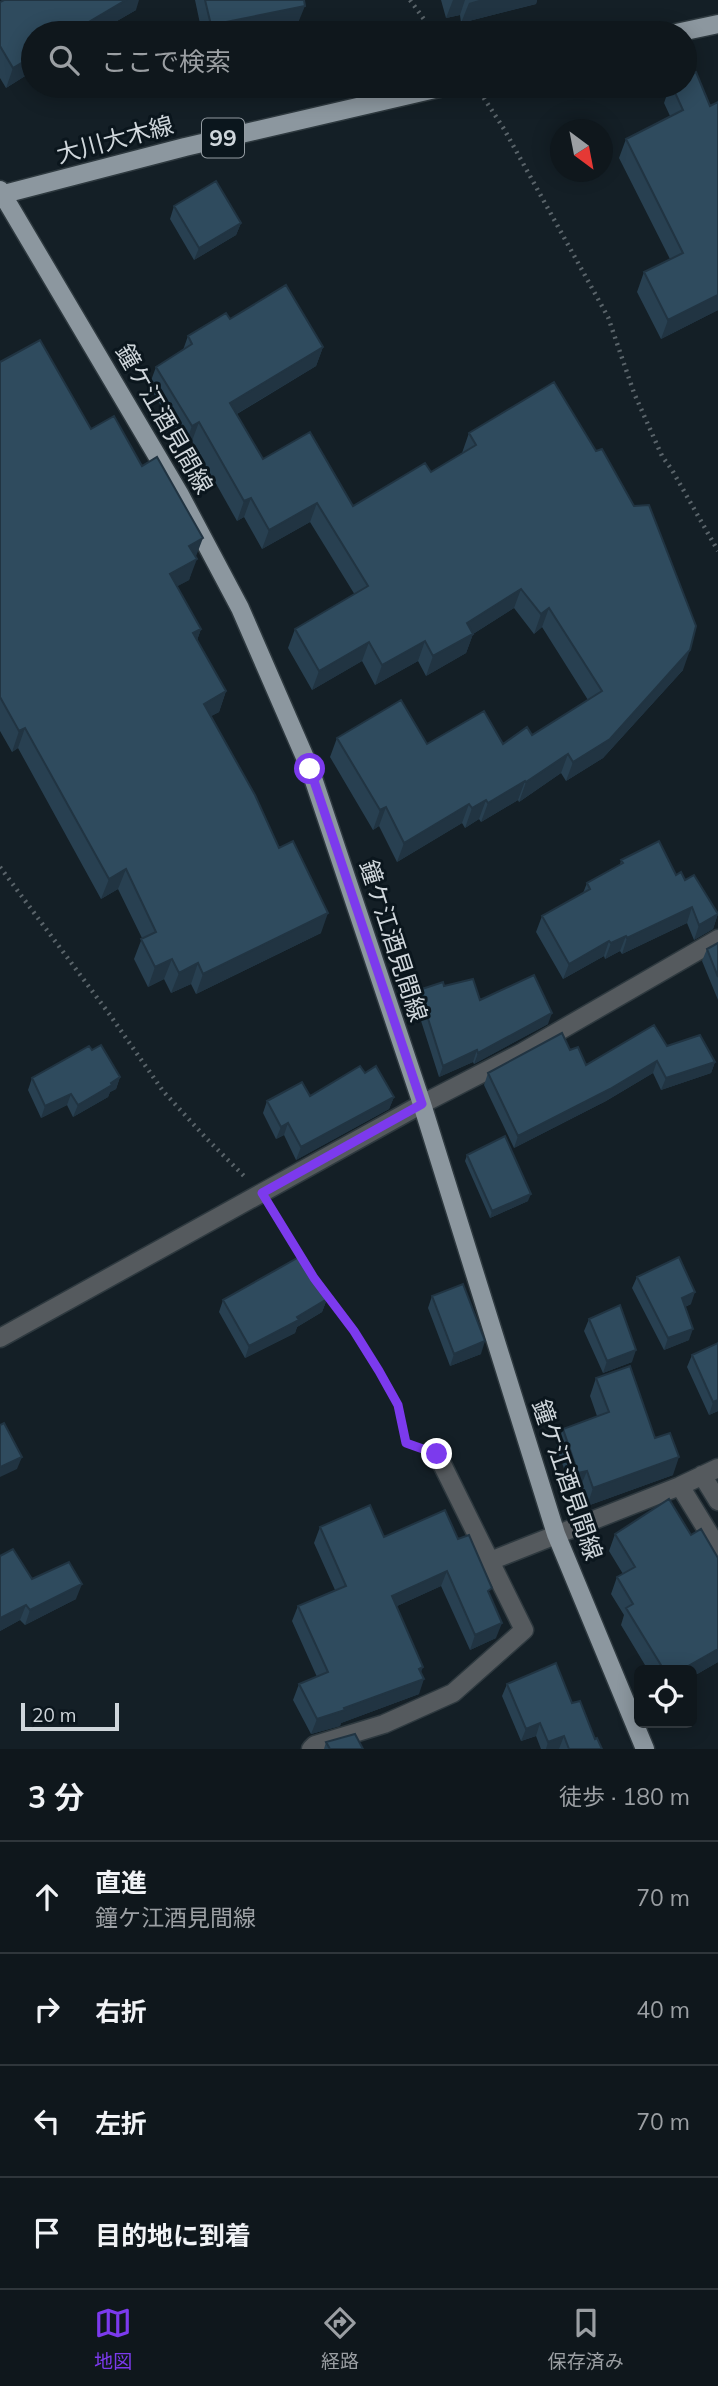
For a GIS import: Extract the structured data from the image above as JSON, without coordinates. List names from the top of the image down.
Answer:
{
  "streets": {
    "main road": ["99", "大川大木線", "鐘ケ江酒見間線"]
  },
  "crossings": [
    ["大川大木線", "鐘ケ江酒見間線"]
  ],
  "scale_bar": "20 m",
  "north": "bottom right",
  "page": {
    "search": "ここで検索",
    "scale": "20 m",
    "heading": ["3 分", "徒歩 · 180 m"],
    "list": [
      ["直進", "鐘ケ江酒見間線", "70 m"],
      ["右折", "40 m"],
      ["左折", "70 m"],
      "目的地に到着"
    ],
    "nav": ["地図", "経路", "保存済み"]
  }
}
